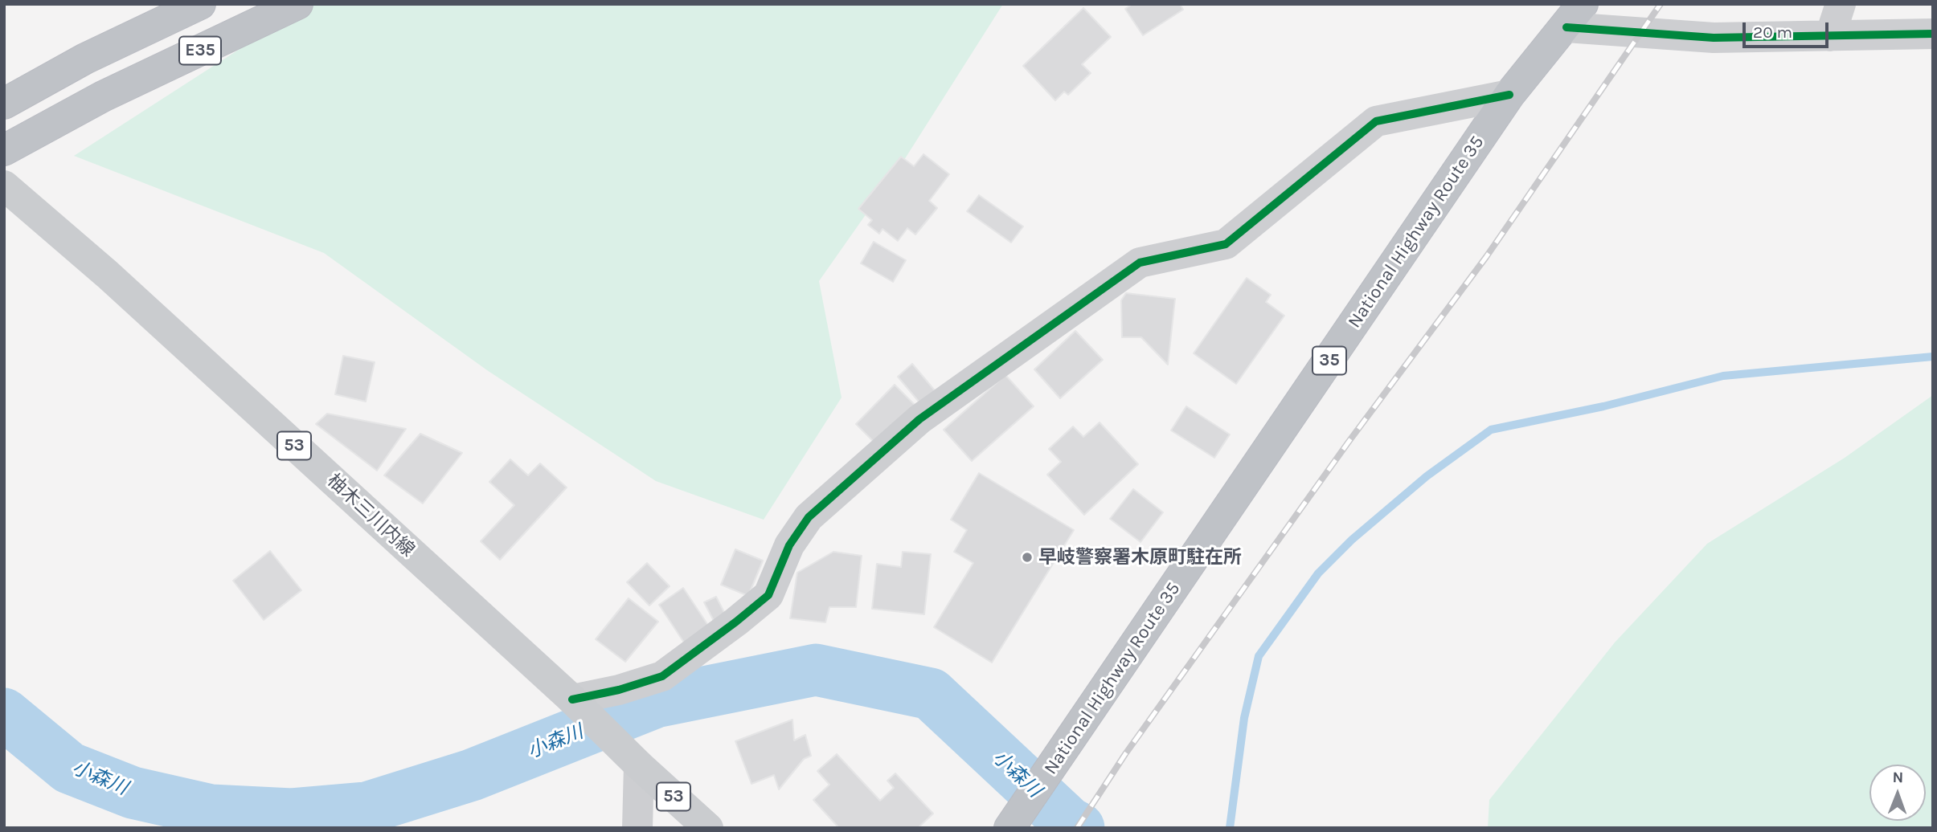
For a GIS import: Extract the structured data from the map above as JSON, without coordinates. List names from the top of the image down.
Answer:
{
  "streets": {
    "highway": ["E35", "National Highway Route 35", "35"],
    "main road": ["53", "柚木三川内線"]
  },
  "water": ["小森川"],
  "places": ["早岐警察署木原町駐在所"],
  "scale_bar": "20 m",
  "north": "top"
}
